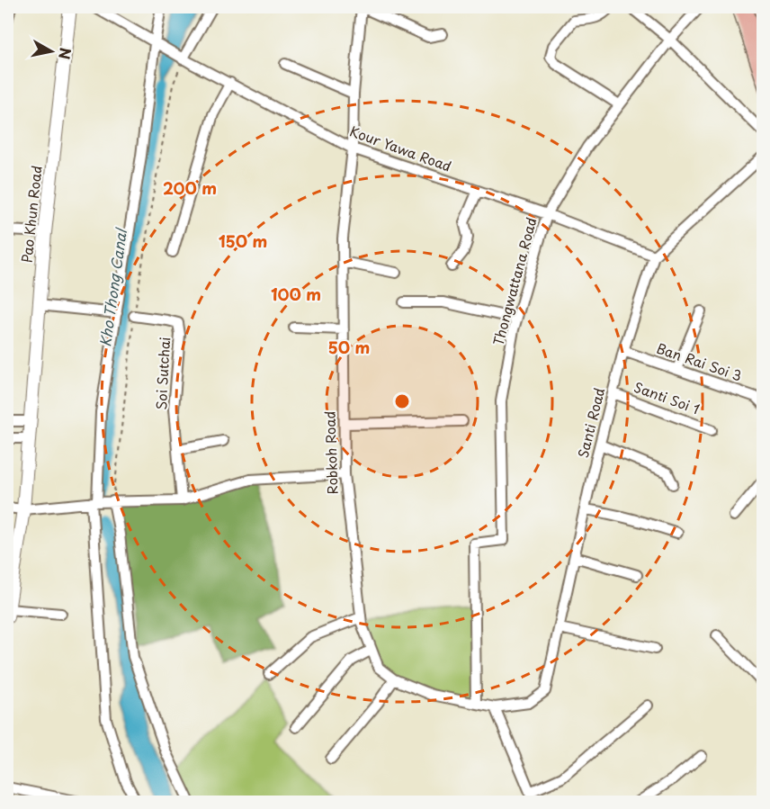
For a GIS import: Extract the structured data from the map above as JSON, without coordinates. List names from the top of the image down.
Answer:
{
  "streets": {
    "main road": ["Pao Khun Road"],
    "street": [
      "Kour Yawa Road",
      "Thongwattana Road",
      "Ban Rai Soi 3",
      "Soi Sutchai",
      "Santi Soi 1",
      "Santi Road",
      "Robkoh Road"
    ]
  },
  "crossings": [
    ["Kour Yawa Road", "Thongwattana Road"],
    ["Kour Yawa Road", "Santi Road"],
    ["Kour Yawa Road", "Robkoh Road"],
    ["Thongwattana Road", "Robkoh Road"],
    ["Ban Rai Soi 3", "Santi Road"],
    ["Santi Soi 1", "Santi Road"],
    ["Santi Road", "Robkoh Road"]
  ],
  "water": ["Kho Thong Canal"],
  "north": "right",
  "rings": [
    "200 m",
    "150 m",
    "100 m",
    "50 m"
  ]
}
